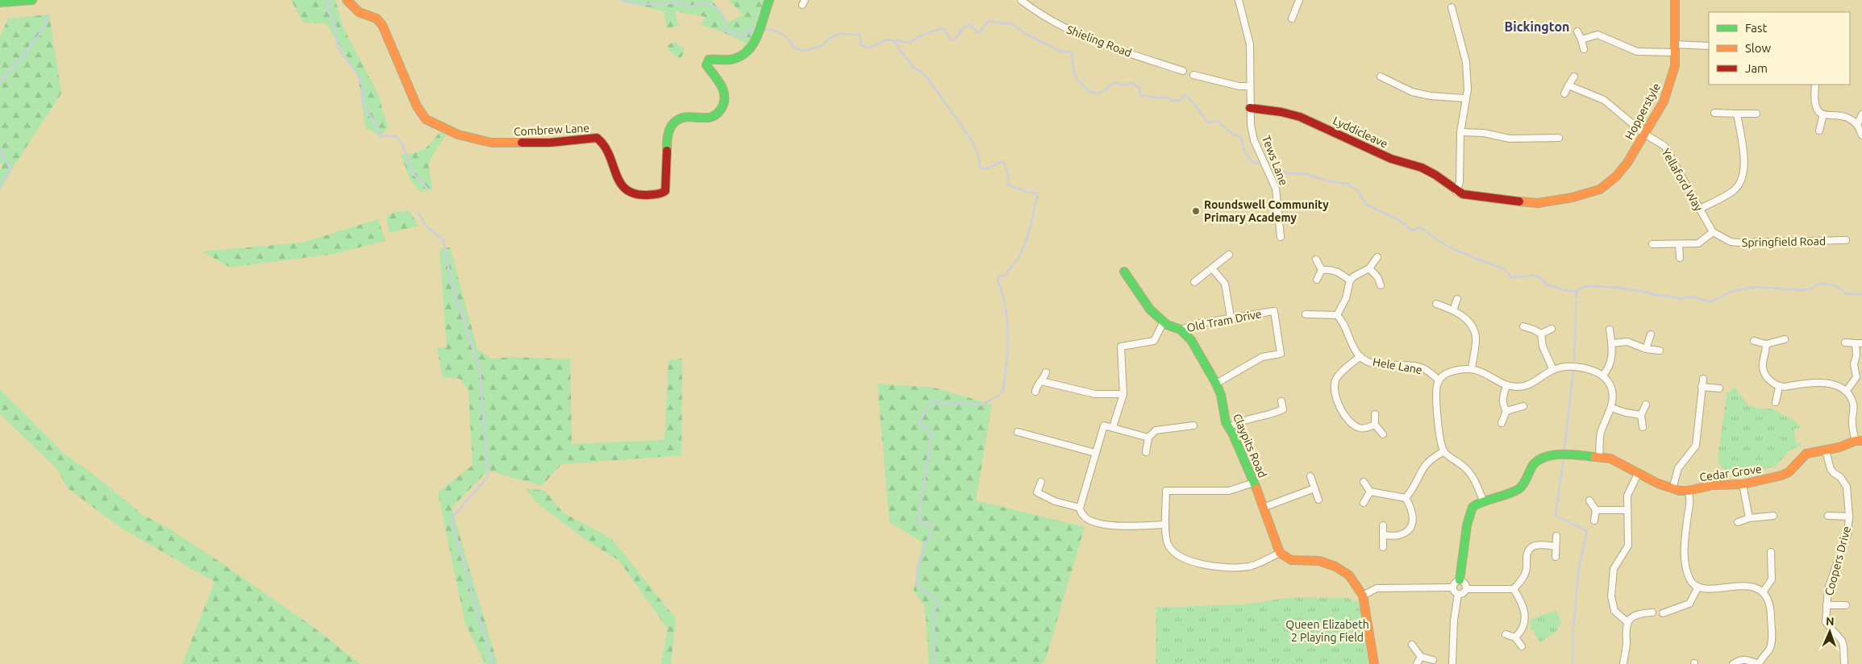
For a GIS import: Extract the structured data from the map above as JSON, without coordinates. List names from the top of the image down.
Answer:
{
  "streets": {
    "street": [
      "Shieling Road",
      "Hopperstyle",
      "Combrew Lane",
      "Lyddicleave",
      "Tews Lane",
      "Yellaford Way",
      "Springfield Road",
      "Old Tram Drive",
      "Hele Lane",
      "Claypits Road",
      "Cedar Grove",
      "Coopers Drive"
    ]
  },
  "crossings": [
    ["Hopperstyle", "Lyddicleave"],
    ["Hopperstyle", "Yellaford Way"],
    ["Lyddicleave", "Tews Lane"],
    ["Yellaford Way", "Springfield Road"],
    ["Old Tram Drive", "Claypits Road"],
    ["Cedar Grove", "Coopers Drive"]
  ],
  "districts": ["Bickington"],
  "parks": ["Queen Elizabeth 2 Playing Field"],
  "places": ["Roundswell Community Primary Academy"],
  "legend": ["Fast", "Slow", "Jam"],
  "north": "top"
}
